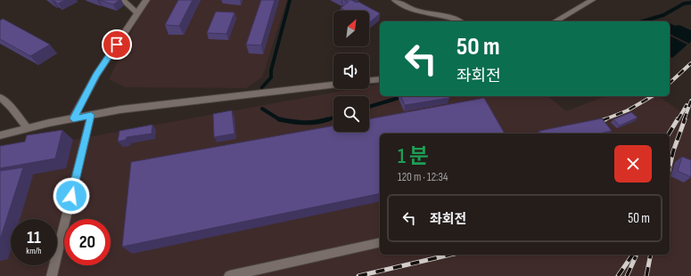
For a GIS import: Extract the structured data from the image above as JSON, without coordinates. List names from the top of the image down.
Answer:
{
  "north": "top right",
  "page": {
    "turn": ["50 m", "좌회전"],
    "heading": ["1 분", "120 m · 12:34"],
    "list": [
      {
        "name": "좌회전",
        "value": "50 m"
      }
    ],
    "speed": "11 km/h",
    "limit": "20"
  }
}
